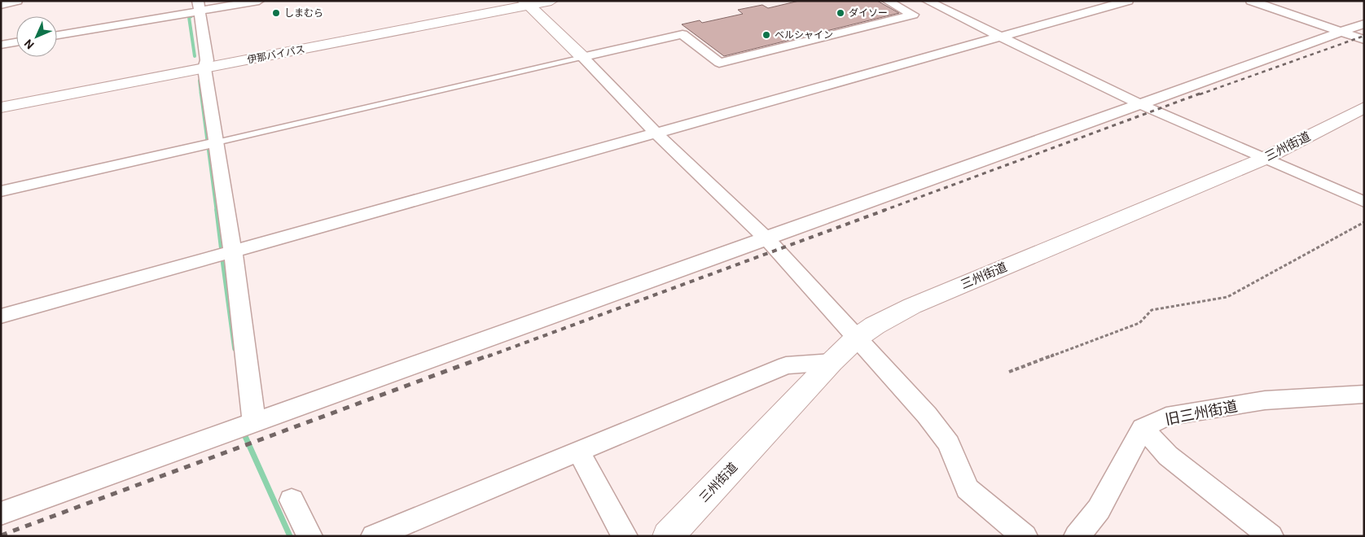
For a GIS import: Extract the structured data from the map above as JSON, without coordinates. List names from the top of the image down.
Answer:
{
  "streets": {
    "main road": ["伊那バイパス", "三州街道"],
    "street": ["旧三州街道"]
  },
  "places": ["しまむら", "ダイソー", "ベルシャイン"],
  "north": "bottom left"
}
